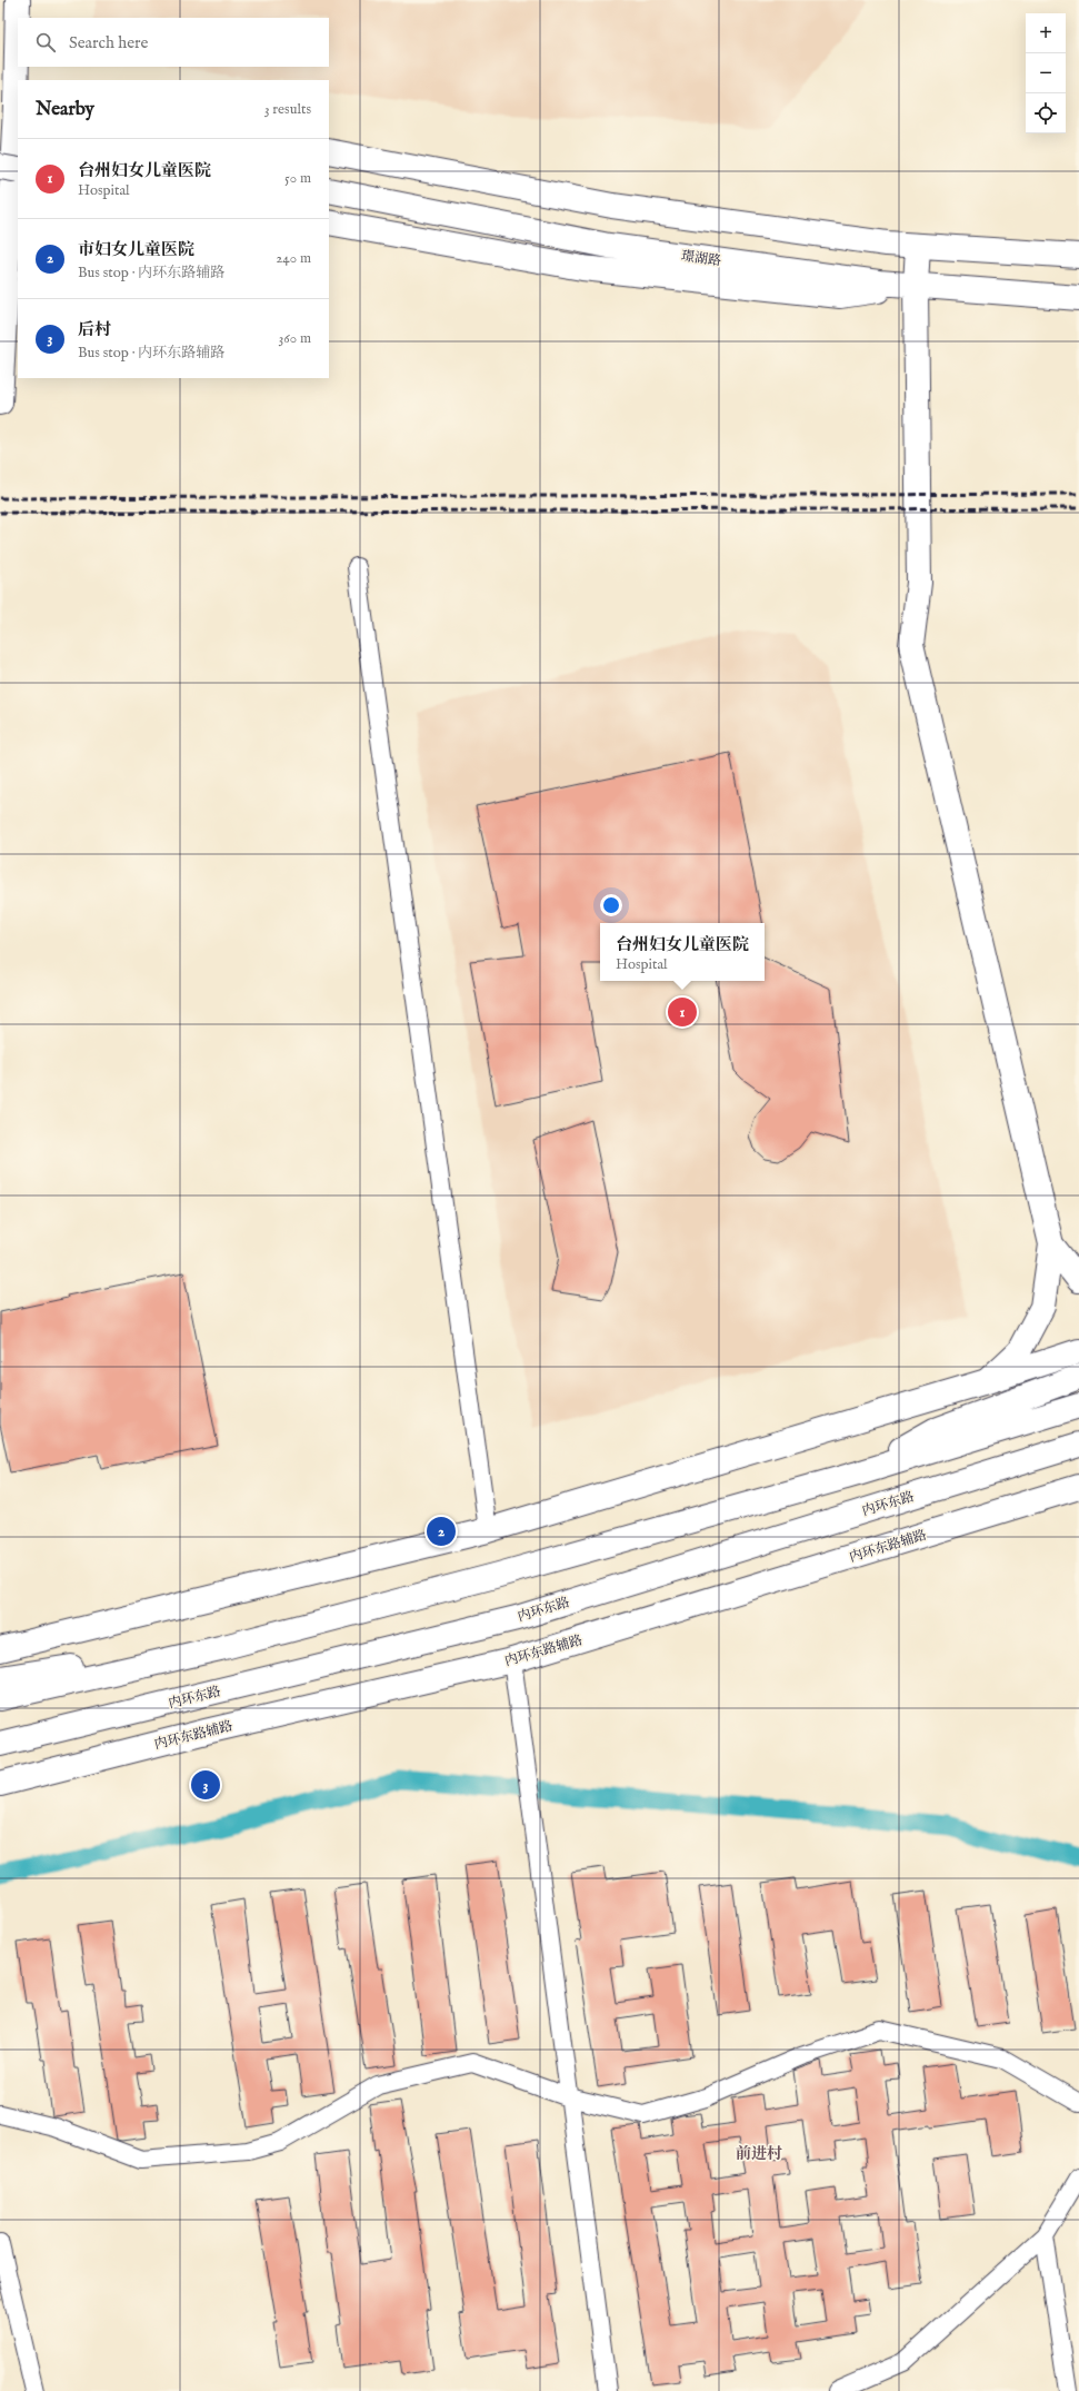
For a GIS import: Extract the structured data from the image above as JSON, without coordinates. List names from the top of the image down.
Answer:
{
  "streets": {
    "main road": ["璟湖路", "内环东路", "内环东路辅路"]
  },
  "districts": ["前进村"],
  "page": {
    "map_buttons": ["+", "−"],
    "search": "Search here",
    "heading": ["Nearby", "3 results"],
    "list": [
      {
        "mark": "1",
        "name": "台州妇女儿童医院",
        "note": "Hospital",
        "value": "50 m"
      },
      {
        "mark": "2",
        "name": "市妇女儿童医院",
        "note": "Bus stop · 内环东路辅路",
        "value": "240 m"
      },
      {
        "mark": "3",
        "name": "后村",
        "note": "Bus stop · 内环东路辅路",
        "value": "360 m"
      }
    ],
    "popup": ["台州妇女儿童医院", "Hospital"],
    "pins": ["1", "2", "3"]
  }
}
